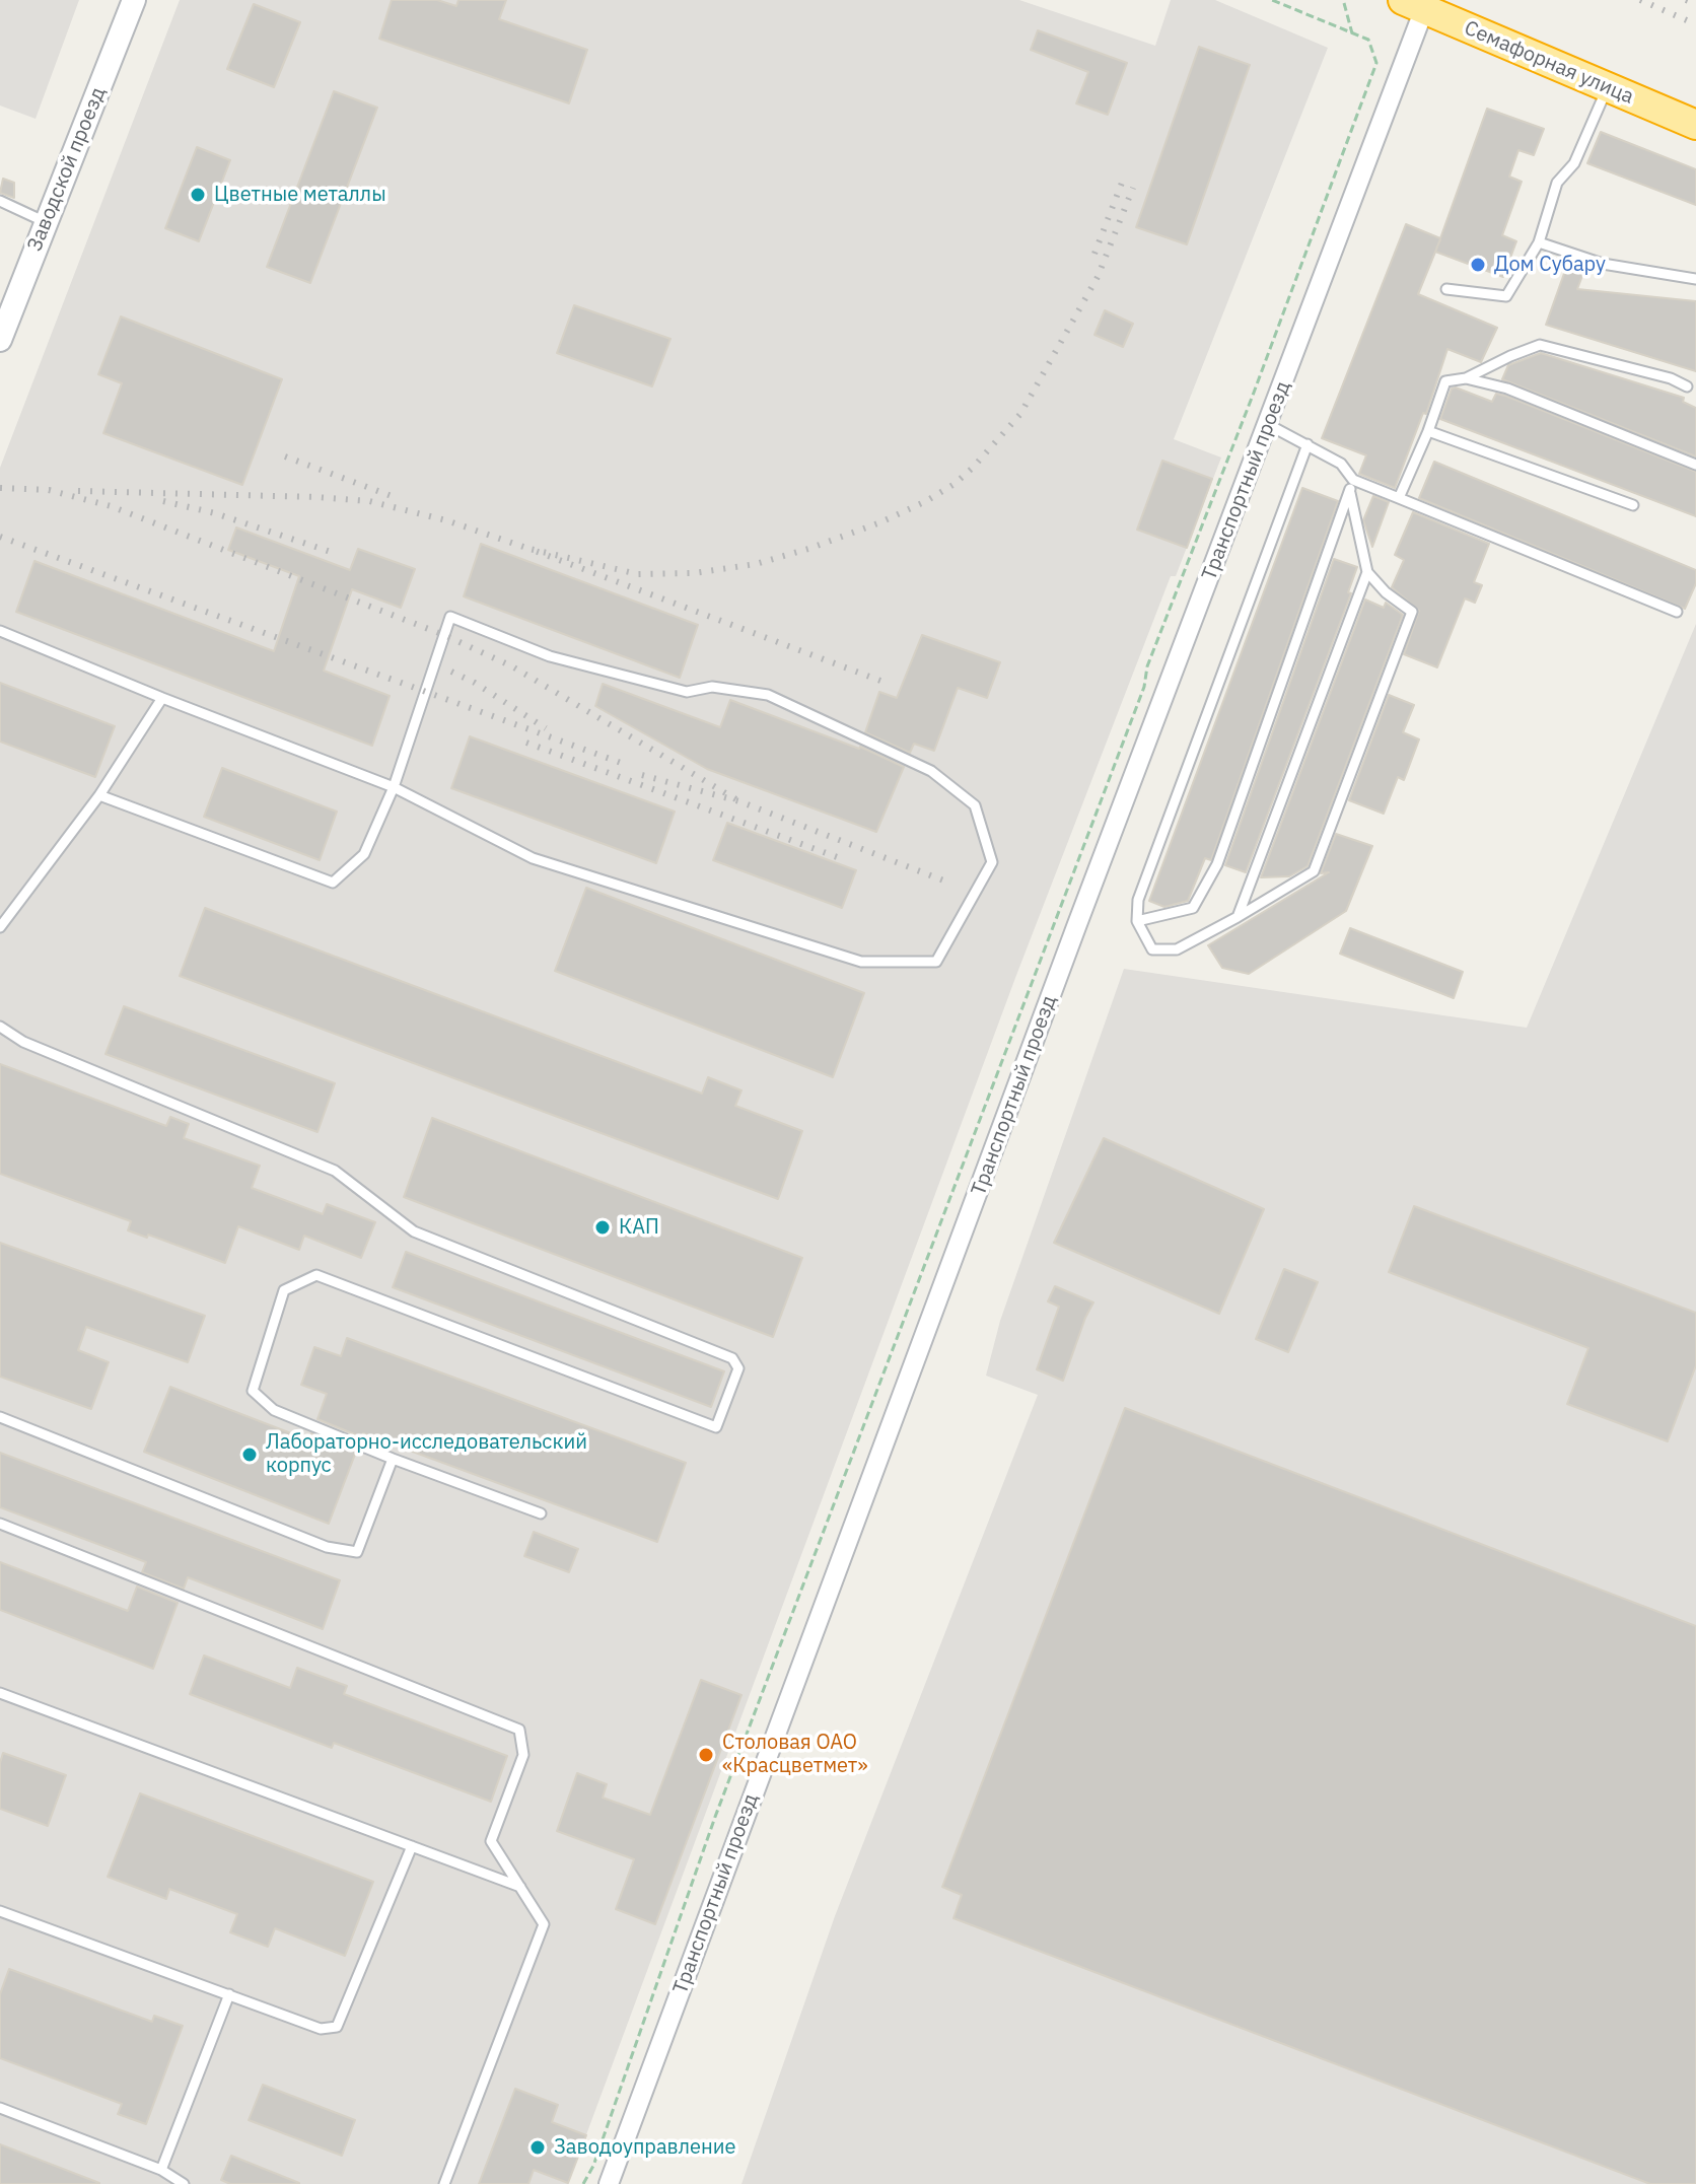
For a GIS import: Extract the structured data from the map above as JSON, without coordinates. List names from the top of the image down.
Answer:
{
  "streets": {
    "highway": ["Семафорная улица"],
    "street": ["Заводской проезд", "Транспортный проезд"]
  },
  "crossings": [
    ["Семафорная улица", "Транспортный проезд"]
  ],
  "places": [
    "Цветные металлы",
    "Дом Субару",
    "КАП",
    "Лабораторно-исследовательский корпус",
    "Столовая ОАО «Красцветмет»",
    "Заводоуправление"
  ]
}
